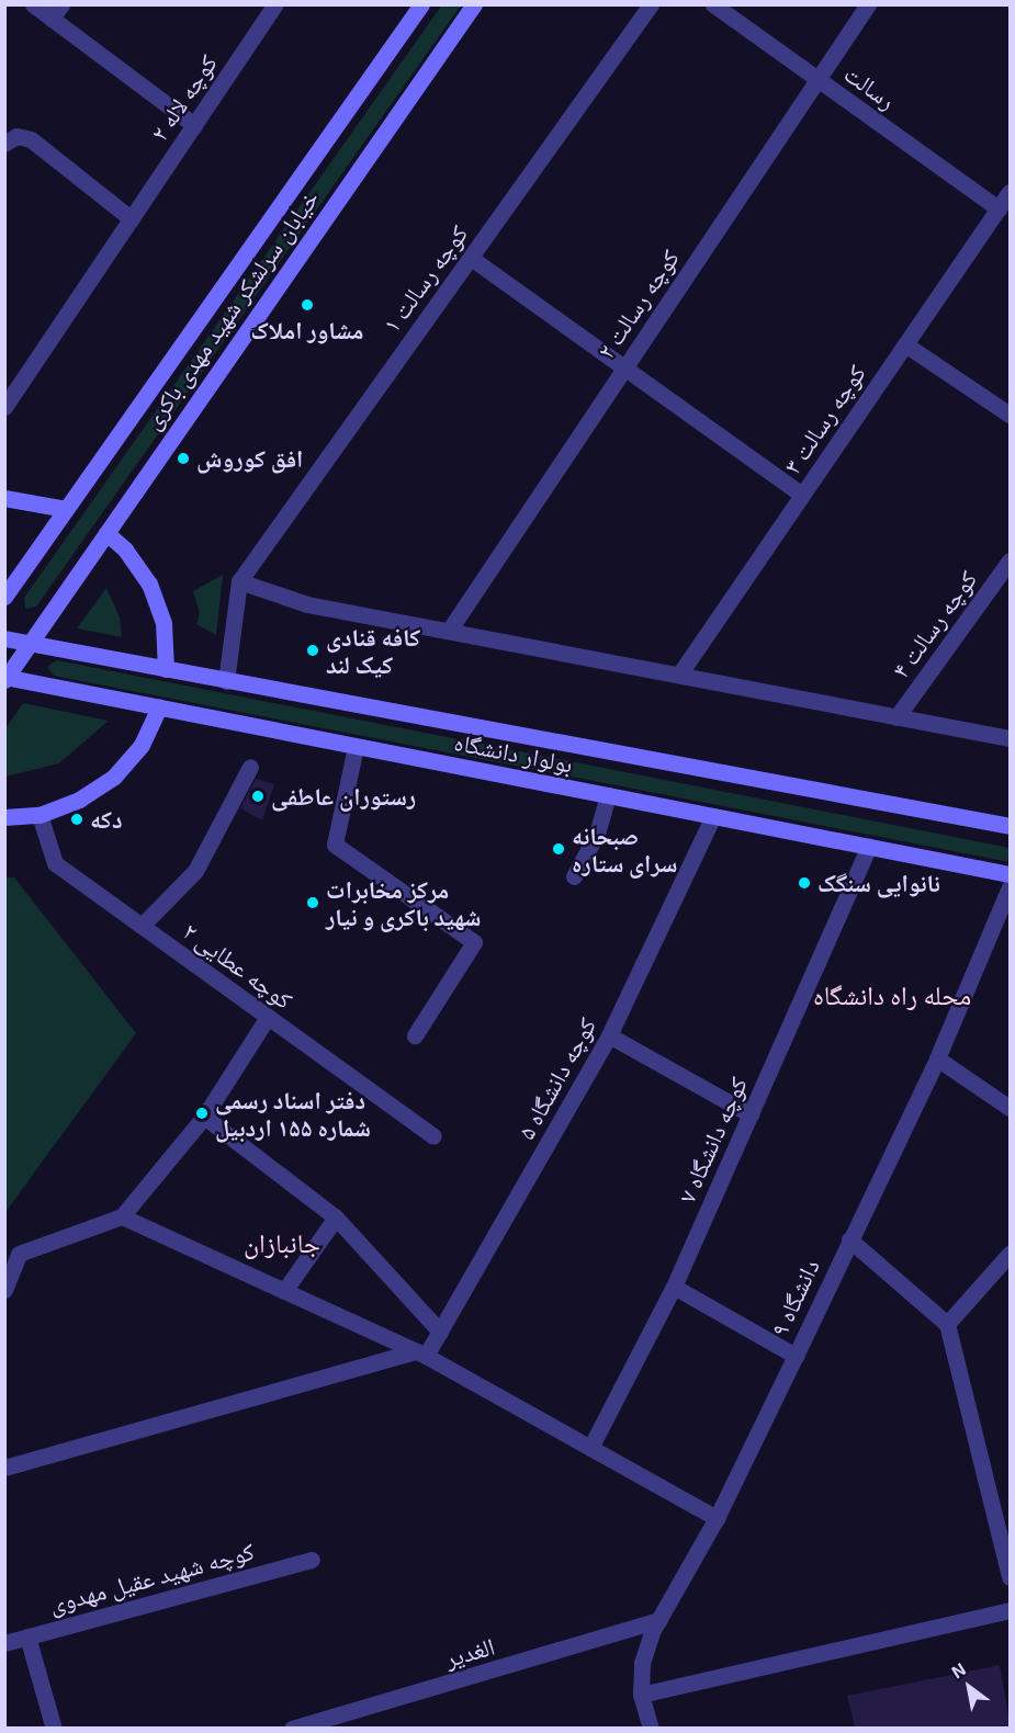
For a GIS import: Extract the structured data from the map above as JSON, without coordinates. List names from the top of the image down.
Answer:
{
  "streets": {
    "main road": ["خیابان سرلشکر شهید مهدی باکری", "بولوار دانشگاه"],
    "street": [
      "رسالت",
      "کوچه لاله ۲",
      "کوچه رسالت ۱",
      "کوچه رسالت ۲",
      "کوچه رسالت ۳",
      "کوچه رسالت ۴",
      "کوچه عطایی ۲",
      "کوچه دانشگاه ۵",
      "کوچه دانشگاه ۷",
      "دانشگاه ۹",
      "کوچه شهید عقیل مهدوی",
      "الغدیر"
    ]
  },
  "crossings": [
    ["رسالت", "کوچه رسالت ۲"],
    ["رسالت", "کوچه رسالت ۳"],
    ["خیابان سرلشکر شهید مهدی باکری", "بولوار دانشگاه"],
    ["بولوار دانشگاه", "کوچه دانشگاه ۵"],
    ["بولوار دانشگاه", "کوچه دانشگاه ۷"],
    ["دانشگاه ۹", "الغدیر"]
  ],
  "districts": ["محله راه دانشگاه", "جانبازان"],
  "places": [
    "مشاور املاک",
    "افق کوروش",
    "کافه قنادی کیک لند",
    "رستوران عاطفی",
    "دکه",
    "صبحانه سرای ستاره",
    "نانوایی سنگک",
    "مرکز مخابرات شهید باکری و نیار",
    "دفتر اسناد رسمی شماره ۱۵۵ اردبیل"
  ],
  "north": "top left"
}
